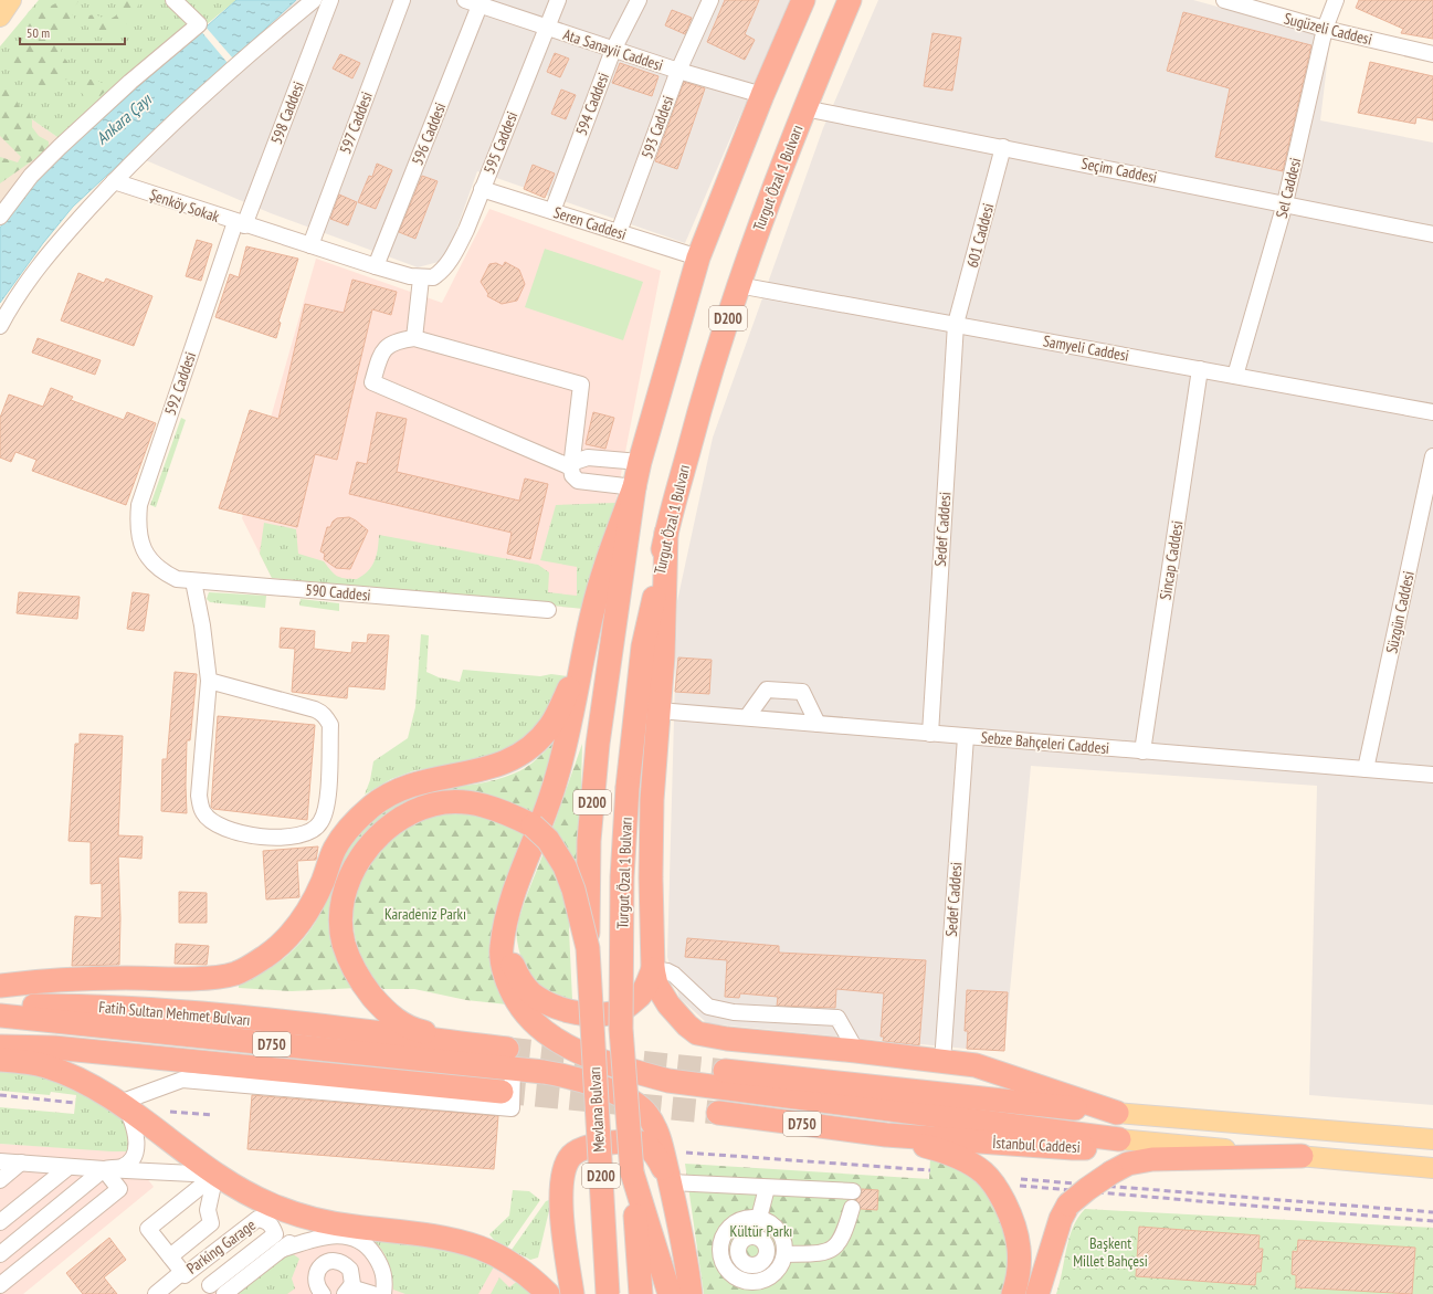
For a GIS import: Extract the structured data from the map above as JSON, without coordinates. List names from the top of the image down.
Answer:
{
  "streets": {
    "highway": [
      "Turgut Özal 1 Bulvarı",
      "D200",
      "Fatih Sultan Mehmet Bulvarı",
      "D750",
      "Mevlana Bulvarı",
      "İstanbul Caddesi"
    ],
    "street": [
      "Sugüzeli Caddesi",
      "Ata Sanayii Caddesi",
      "594 Caddesi",
      "598 Caddesi",
      "597 Caddesi",
      "593 Caddesi",
      "596 Caddesi",
      "595 Caddesi",
      "Seçim Caddesi",
      "Sel Caddesi",
      "Şenköy Sokak",
      "Seren Caddesi",
      "601 Caddesi",
      "Samyeli Caddesi",
      "592 Caddesi",
      "Sedef Caddesi",
      "Sincap Caddesi",
      "590 Caddesi",
      "Süzgün Caddesi",
      "Sebze Bahçeleri Caddesi",
      "Parking Garage"
    ]
  },
  "crossings": [
    ["Sugüzeli Caddesi", "Sel Caddesi"],
    ["Ata Sanayii Caddesi", "594 Caddesi"],
    ["Ata Sanayii Caddesi", "593 Caddesi"],
    ["Ata Sanayii Caddesi", "596 Caddesi"],
    ["Ata Sanayii Caddesi", "595 Caddesi"],
    ["Ata Sanayii Caddesi", "D200"],
    ["594 Caddesi", "Seren Caddesi"],
    ["598 Caddesi", "Şenköy Sokak"],
    ["598 Caddesi", "592 Caddesi"],
    ["597 Caddesi", "Şenköy Sokak"],
    ["593 Caddesi", "Seren Caddesi"],
    ["596 Caddesi", "Şenköy Sokak"],
    ["595 Caddesi", "Şenköy Sokak"],
    ["595 Caddesi", "Seren Caddesi"],
    ["Seçim Caddesi", "Turgut Özal 1 Bulvarı"],
    ["Seçim Caddesi", "Sel Caddesi"],
    ["Seçim Caddesi", "601 Caddesi"],
    ["Turgut Özal 1 Bulvarı", "Samyeli Caddesi"],
    ["Turgut Özal 1 Bulvarı", "Mevlana Bulvarı"],
    ["Sel Caddesi", "Samyeli Caddesi"],
    ["Şenköy Sokak", "592 Caddesi"],
    ["Seren Caddesi", "D200"],
    ["601 Caddesi", "Samyeli Caddesi"],
    ["601 Caddesi", "Sedef Caddesi"],
    ["D200", "Mevlana Bulvarı"],
    ["Samyeli Caddesi", "Sedef Caddesi"],
    ["Samyeli Caddesi", "Sincap Caddesi"],
    ["592 Caddesi", "590 Caddesi"],
    ["Sedef Caddesi", "Sebze Bahçeleri Caddesi"],
    ["Sincap Caddesi", "Sebze Bahçeleri Caddesi"],
    ["Süzgün Caddesi", "Sebze Bahçeleri Caddesi"],
    ["Fatih Sultan Mehmet Bulvarı", "D750"]
  ],
  "water": ["Ankara Çayı"],
  "parks": ["Karadeniz Parkı", "Kültür Parkı", "Başkent Millet Bahçesi"],
  "scale_bar": "50 m"
}
